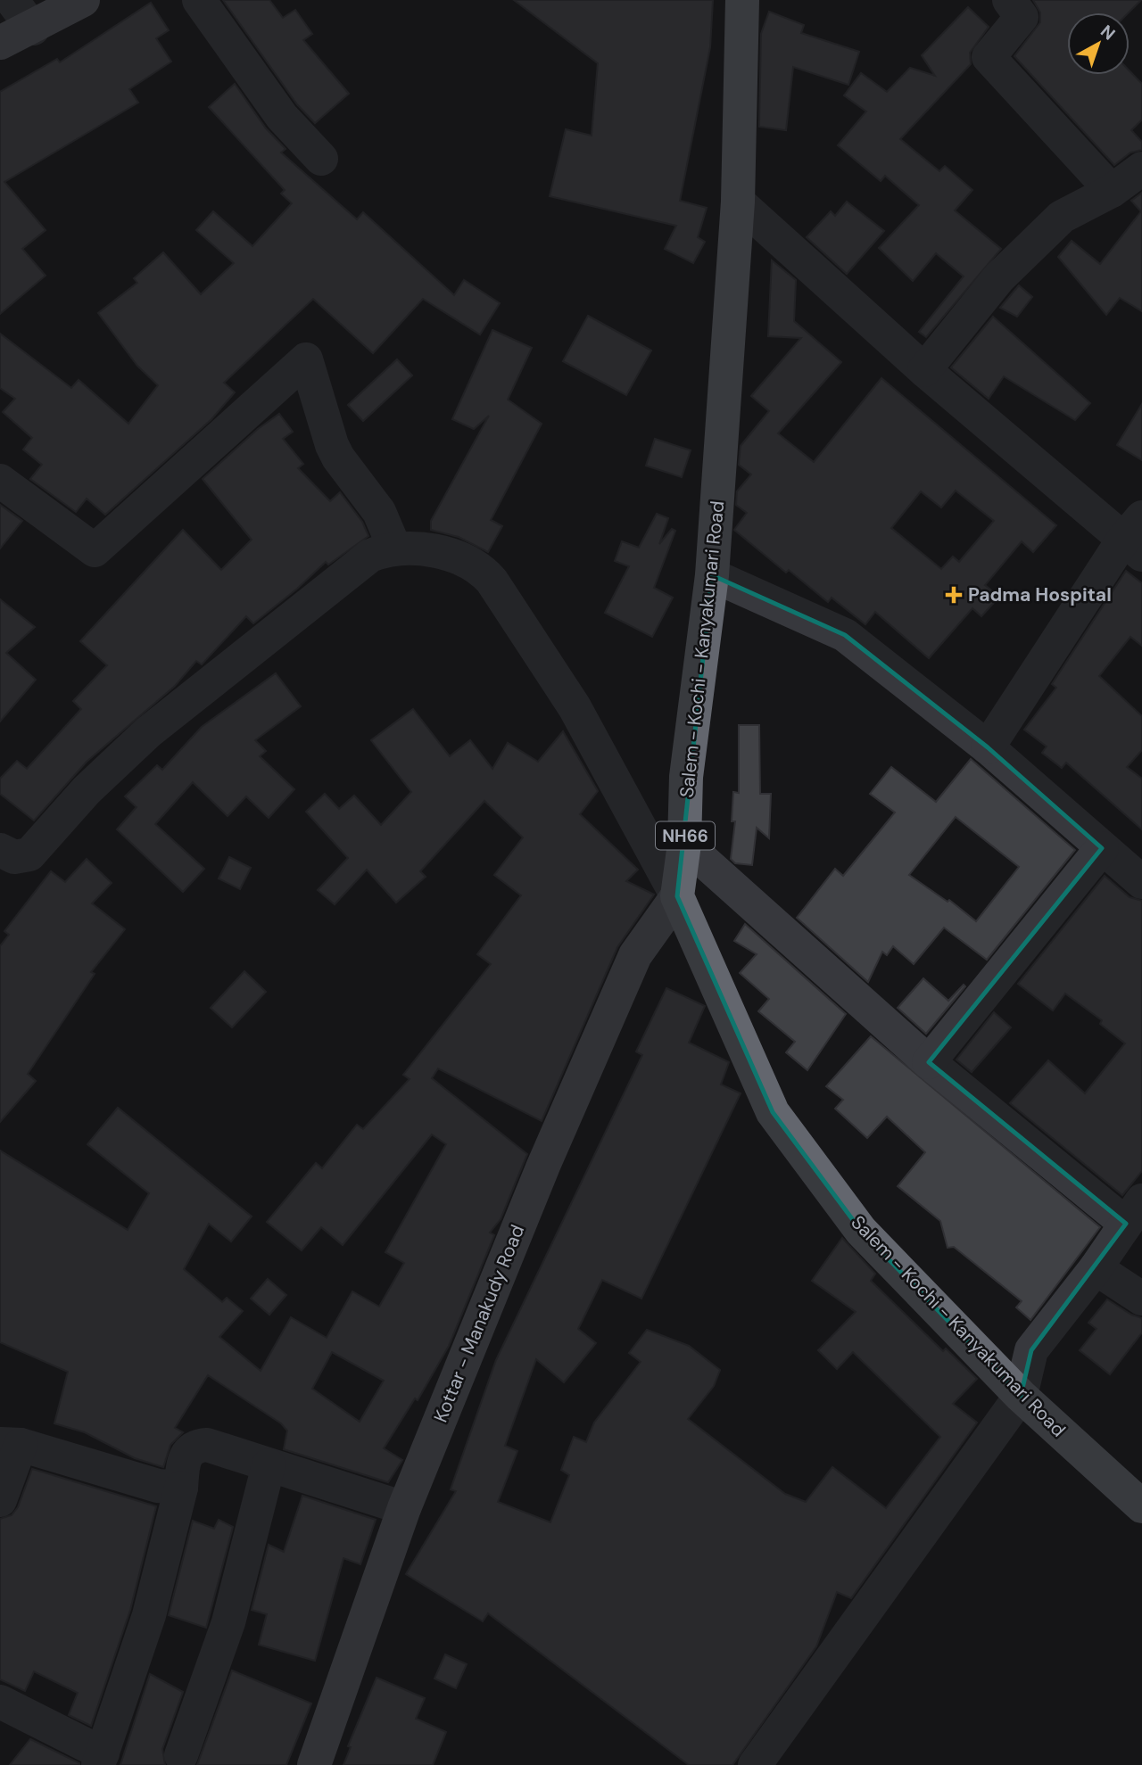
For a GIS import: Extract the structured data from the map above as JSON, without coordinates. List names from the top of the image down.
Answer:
{
  "streets": {
    "highway": ["Salem - Kochi - Kanyakumari Road", "NH66"],
    "main road": ["Kottar - Manakudy Road"]
  },
  "crossings": [
    ["Salem - Kochi - Kanyakumari Road", "Kottar - Manakudy Road"]
  ],
  "places": {
    "health": ["Padma Hospital"]
  },
  "north": "top right"
}
